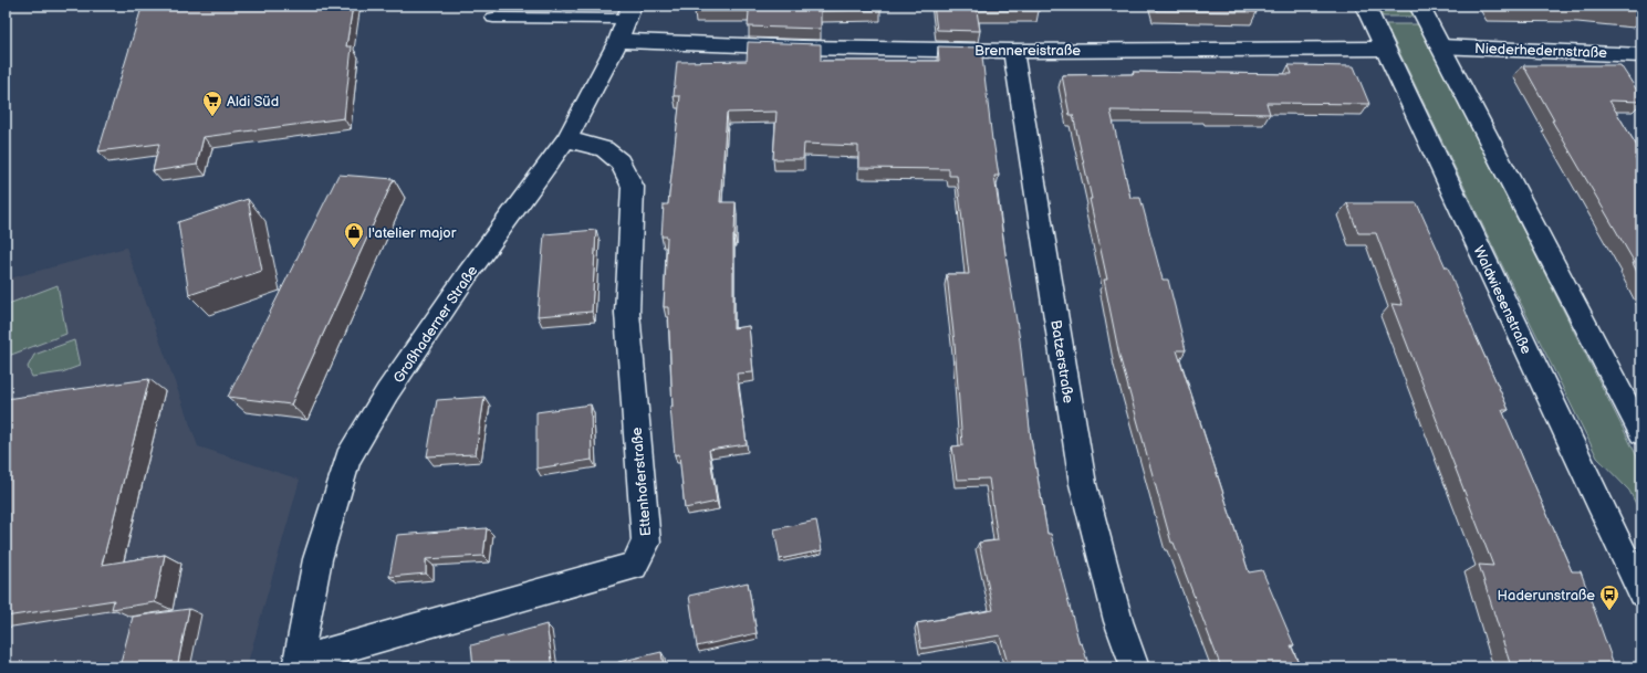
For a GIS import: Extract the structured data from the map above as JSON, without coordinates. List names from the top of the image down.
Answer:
{
  "streets": {
    "street": [
      "Brennereistraße",
      "Niederhedernstraße",
      "Waldwiesenstraße",
      "Großhaderner Straße",
      "Batzerstraße",
      "Ettenhoferstraße"
    ]
  },
  "crossings": [
    ["Brennereistraße", "Waldwiesenstraße"],
    ["Brennereistraße", "Großhaderner Straße"],
    ["Brennereistraße", "Batzerstraße"],
    ["Großhaderner Straße", "Ettenhoferstraße"]
  ],
  "places": {
    "supermarket": ["Aldi Süd"],
    "shop": ["l'atelier major"],
    "bus stop": ["Haderunstraße"]
  }
}
